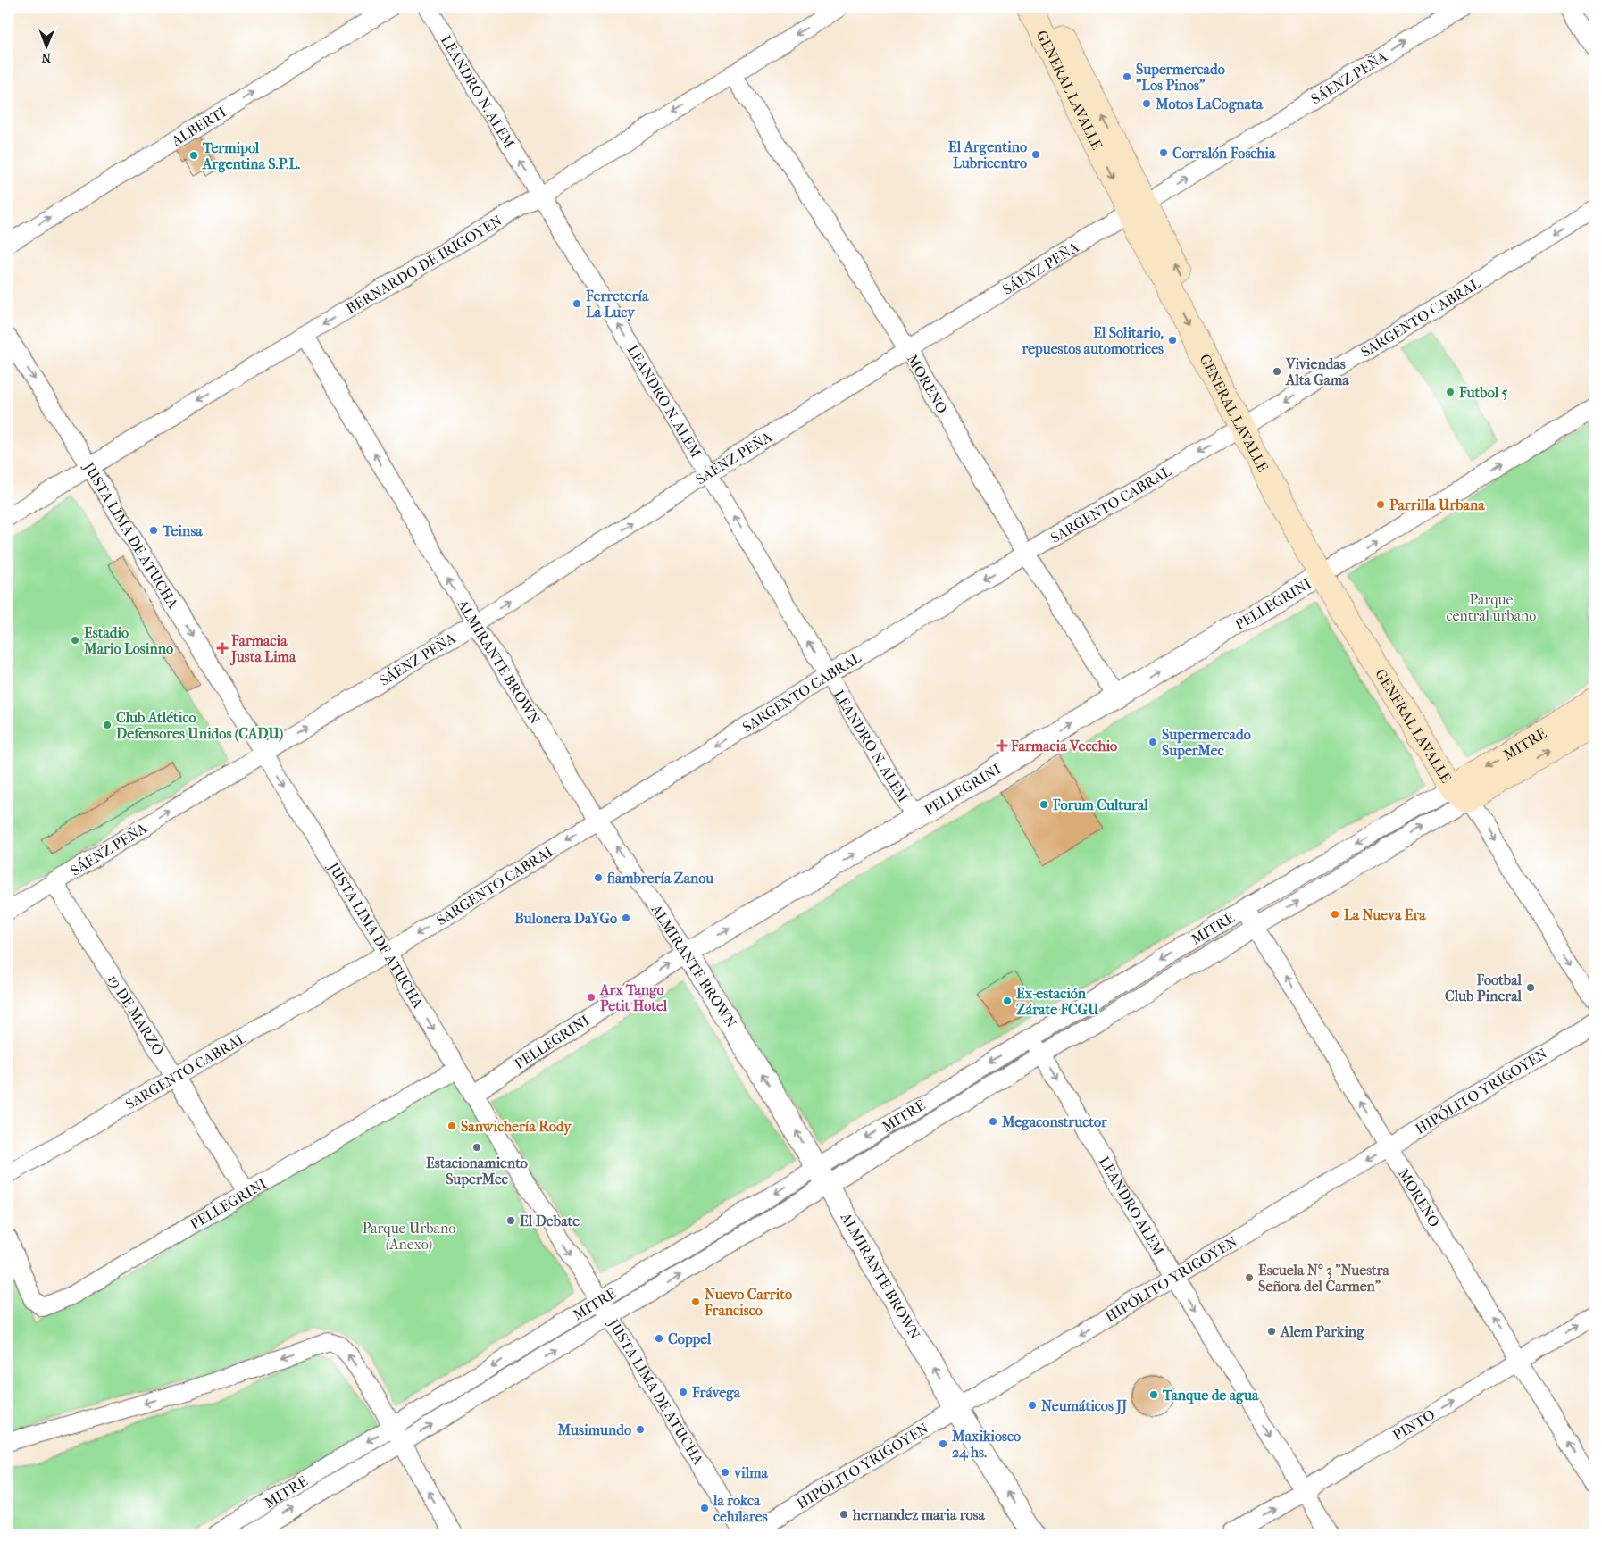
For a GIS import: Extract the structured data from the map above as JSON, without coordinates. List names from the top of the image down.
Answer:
{
  "streets": {
    "main road": ["GENERAL LAVALLE", "MITRE"],
    "street": [
      "SÁENZ PEÑA",
      "LEANDRO N. ALEM",
      "ALBERTI",
      "BERNARDO DE IRIGOYEN",
      "SARGENTO CABRAL",
      "MORENO",
      "JUSTA LIMA DE ATUCHA",
      "PELLEGRINI",
      "ALMIRANTE BROWN",
      "19 DE MARZO",
      "HIPÓLITO YRIGOYEN",
      "LEANDRO ALEM",
      "PINTO"
    ]
  },
  "crossings": [
    ["SÁENZ PEÑA", "GENERAL LAVALLE"],
    ["SÁENZ PEÑA", "LEANDRO N. ALEM"],
    ["SÁENZ PEÑA", "MORENO"],
    ["SÁENZ PEÑA", "JUSTA LIMA DE ATUCHA"],
    ["SÁENZ PEÑA", "ALMIRANTE BROWN"],
    ["SÁENZ PEÑA", "19 DE MARZO"],
    ["GENERAL LAVALLE", "SARGENTO CABRAL"],
    ["GENERAL LAVALLE", "PELLEGRINI"],
    ["GENERAL LAVALLE", "MITRE"],
    ["LEANDRO N. ALEM", "BERNARDO DE IRIGOYEN"],
    ["LEANDRO N. ALEM", "SARGENTO CABRAL"],
    ["LEANDRO N. ALEM", "PELLEGRINI"],
    ["BERNARDO DE IRIGOYEN", "MORENO"],
    ["BERNARDO DE IRIGOYEN", "JUSTA LIMA DE ATUCHA"],
    ["BERNARDO DE IRIGOYEN", "ALMIRANTE BROWN"],
    ["SARGENTO CABRAL", "MORENO"],
    ["SARGENTO CABRAL", "JUSTA LIMA DE ATUCHA"],
    ["SARGENTO CABRAL", "ALMIRANTE BROWN"],
    ["SARGENTO CABRAL", "19 DE MARZO"],
    ["MORENO", "PELLEGRINI"],
    ["MORENO", "MITRE"],
    ["MORENO", "HIPÓLITO YRIGOYEN"],
    ["MORENO", "PINTO"],
    ["JUSTA LIMA DE ATUCHA", "PELLEGRINI"],
    ["JUSTA LIMA DE ATUCHA", "MITRE"],
    ["PELLEGRINI", "ALMIRANTE BROWN"],
    ["PELLEGRINI", "19 DE MARZO"],
    ["ALMIRANTE BROWN", "MITRE"],
    ["ALMIRANTE BROWN", "HIPÓLITO YRIGOYEN"],
    ["MITRE", "LEANDRO ALEM"],
    ["HIPÓLITO YRIGOYEN", "LEANDRO ALEM"],
    ["LEANDRO ALEM", "PINTO"]
  ],
  "one_way": [
    "SÁENZ PEÑA",
    "LEANDRO N. ALEM",
    "ALBERTI",
    "BERNARDO DE IRIGOYEN",
    "SARGENTO CABRAL",
    "MORENO",
    "JUSTA LIMA DE ATUCHA",
    "PELLEGRINI",
    "ALMIRANTE BROWN",
    "HIPÓLITO YRIGOYEN",
    "LEANDRO ALEM",
    "PINTO"
  ],
  "parks": ["Parque central urbano", "Parque Urbano (Anexo)"],
  "places": {
    "other": [
      "Supermercado \"Los Pinos\"",
      "Motos LaCognata",
      "Corralón Foschia",
      "El Argentino Lubricentro",
      "Termipol Argentina S.P.L.",
      "Ferretería La Lucy",
      "El Solitario, repuestos automotrices",
      "Viviendas Alta Gama",
      "Futbol 5",
      "Parrilla Urbana",
      "Teinsa",
      "Estadio Mario Losinno",
      "Club Atlético Defensores Unidos (CADU)",
      "Supermercado SuperMec",
      "Forum Cultural",
      "fiambrería Zanou",
      "La Nueva Era",
      "Bulonera DaYGo",
      "Footbal Club Pineral",
      "Arx Tango Petit Hotel",
      "Ex-estación Zárate FCGU",
      "Megaconstructor",
      "Sanwichería Rody",
      "Estacionamiento SuperMec",
      "El Debate",
      "Escuela N° 3 \"Nuestra Señora del Carmen\"",
      "Nuevo Carrito Francisco",
      "Alem Parking",
      "Coppel",
      "Frávega",
      "Tanque de agua",
      "Neumáticos JJ",
      "Musimundo",
      "Maxikiosco 24 hs.",
      "vilma",
      "la rokca celulares",
      "hernandez maria rosa"
    ],
    "health": ["Farmacia Justa Lima", "Farmacia Vecchio"]
  },
  "north": "bottom"
}
